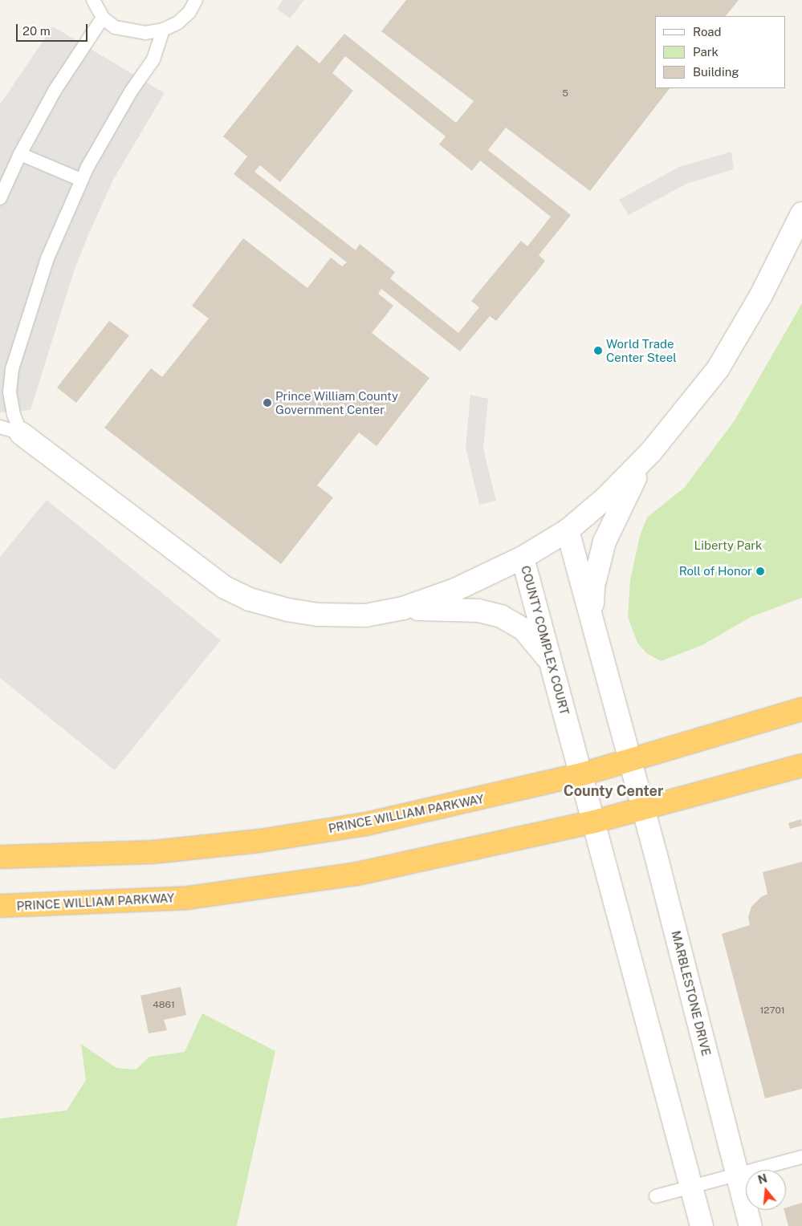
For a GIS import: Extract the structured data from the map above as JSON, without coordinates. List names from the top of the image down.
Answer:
{
  "streets": {
    "highway": ["PRINCE WILLIAM PARKWAY"],
    "street": ["COUNTY COMPLEX COURT", "MARBLESTONE DRIVE"]
  },
  "crossings": [
    ["COUNTY COMPLEX COURT", "PRINCE WILLIAM PARKWAY"],
    ["PRINCE WILLIAM PARKWAY", "MARBLESTONE DRIVE"]
  ],
  "districts": ["County Center"],
  "parks": ["Liberty Park"],
  "places": ["World Trade Center Steel", "Prince William County Government Center", "Roll of Honor"],
  "house_numbers": ["5", "4861", "12701"],
  "legend": ["Road", "Park", "Building"],
  "scale_bar": "20 m",
  "north": "top"
}
